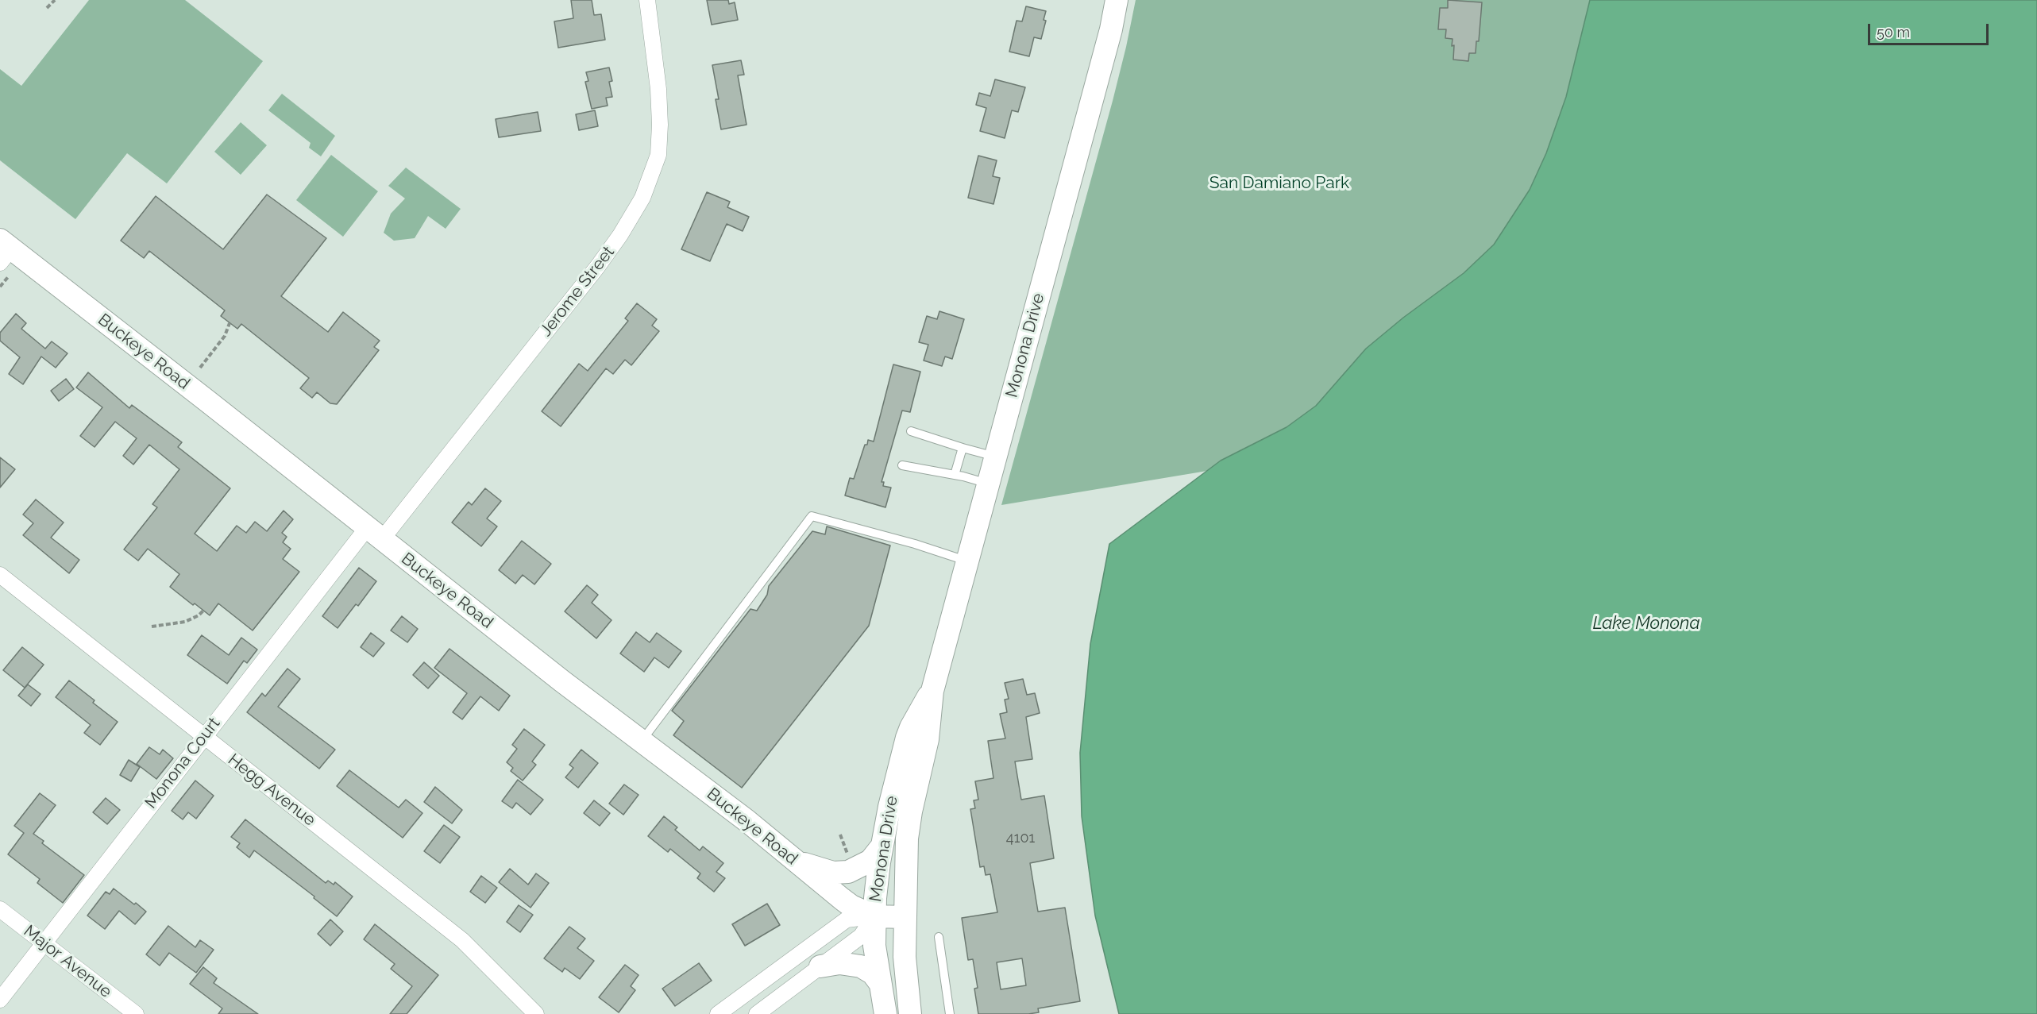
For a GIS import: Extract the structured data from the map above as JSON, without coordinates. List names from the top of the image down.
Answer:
{
  "streets": {
    "street": [
      "Jerome Street",
      "Monona Drive",
      "Buckeye Road",
      "Monona Court",
      "Hegg Avenue",
      "Major Avenue"
    ]
  },
  "crossings": [
    ["Jerome Street", "Buckeye Road"],
    ["Jerome Street", "Monona Court"],
    ["Monona Drive", "Buckeye Road"],
    ["Buckeye Road", "Monona Court"],
    ["Monona Court", "Hegg Avenue"],
    ["Monona Court", "Major Avenue"]
  ],
  "water": ["Lake Monona"],
  "parks": ["San Damiano Park"],
  "house_numbers": ["4101"],
  "scale_bar": "50 m"
}
